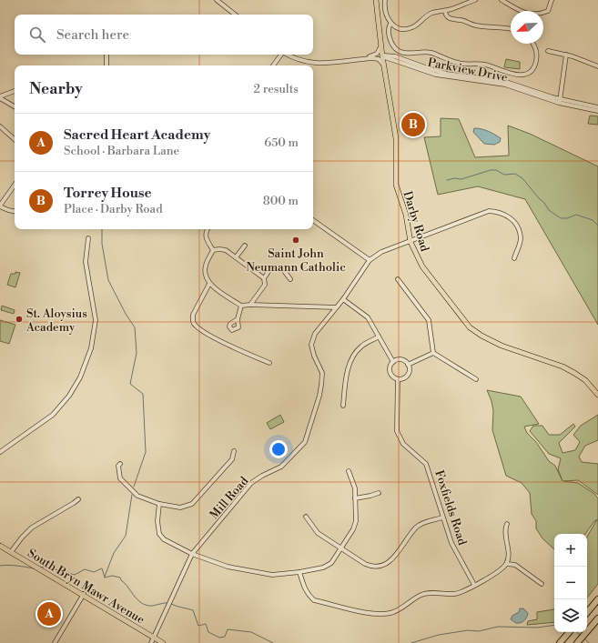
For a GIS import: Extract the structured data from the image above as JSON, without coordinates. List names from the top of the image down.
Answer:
{
  "streets": {
    "main road": ["Darby Road", "South Bryn Mawr Avenue"],
    "street": ["Parkview Drive", "Mill Road", "Foxfields Road"]
  },
  "crossings": [
    ["Parkview Drive", "Darby Road"],
    ["Mill Road", "South Bryn Mawr Avenue"]
  ],
  "places": ["Saint John Neumann Catholic", "St. Aloysius Academy"],
  "north": "bottom left",
  "page": {
    "search": "Search here",
    "heading": ["Nearby", "2 results"],
    "pins": ["B", "A"],
    "list": [
      {
        "mark": "A",
        "name": "Sacred Heart Academy",
        "note": "School · Barbara Lane",
        "value": "650 m"
      },
      {
        "mark": "B",
        "name": "Torrey House",
        "note": "Place · Darby Road",
        "value": "800 m"
      }
    ],
    "map_buttons": ["+", "−"]
  }
}
